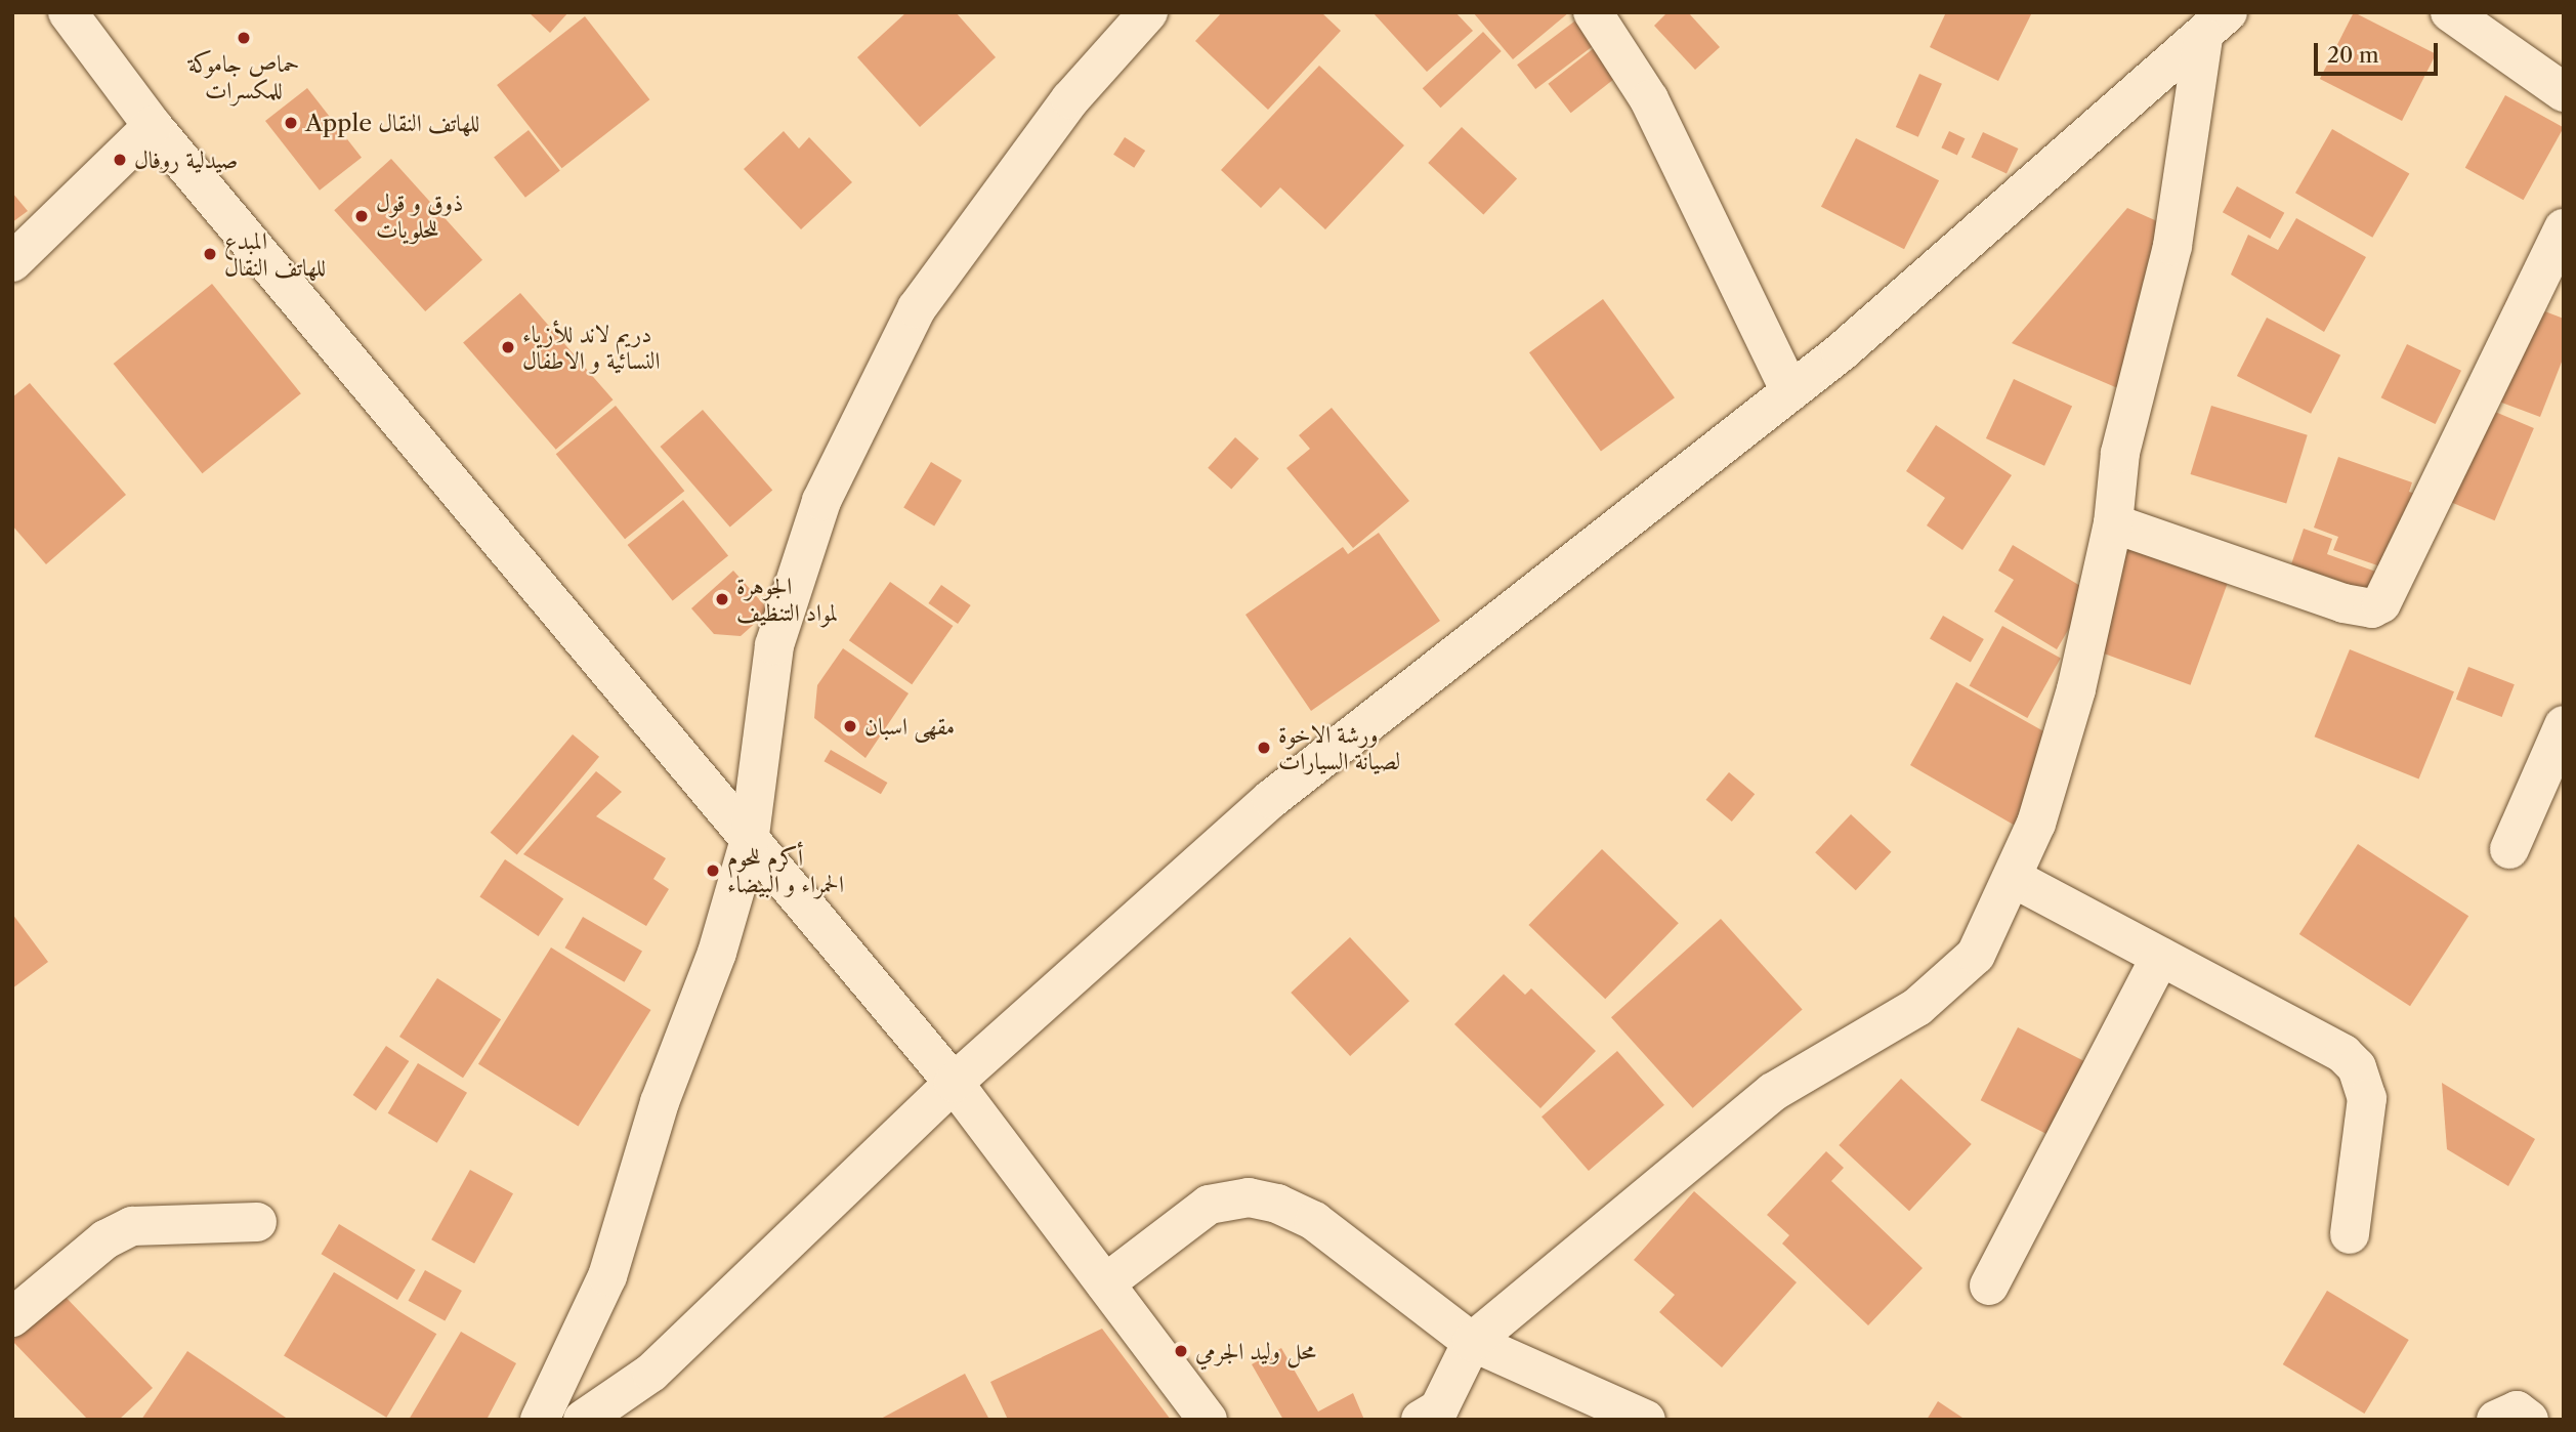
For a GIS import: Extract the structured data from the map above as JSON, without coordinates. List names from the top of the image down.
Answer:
{
  "places": [
    "حماص جاموكة للمكسرات",
    "Apple للهاتف النقال",
    "صيدلية روفال",
    "ذوق و قول للحلويات",
    "المبدع للهاتف النقال",
    "دريم لاند للأزياء النسائية و الاطفال",
    "الجوهرة لمواد التنظيف",
    "مقهى اسبان",
    "ورشة الاخوة لصيانة السيارات",
    "أكرم للحوم الحمراء و البيضاء",
    "محل وليد الجرمي"
  ],
  "scale_bar": "20 m"
}
